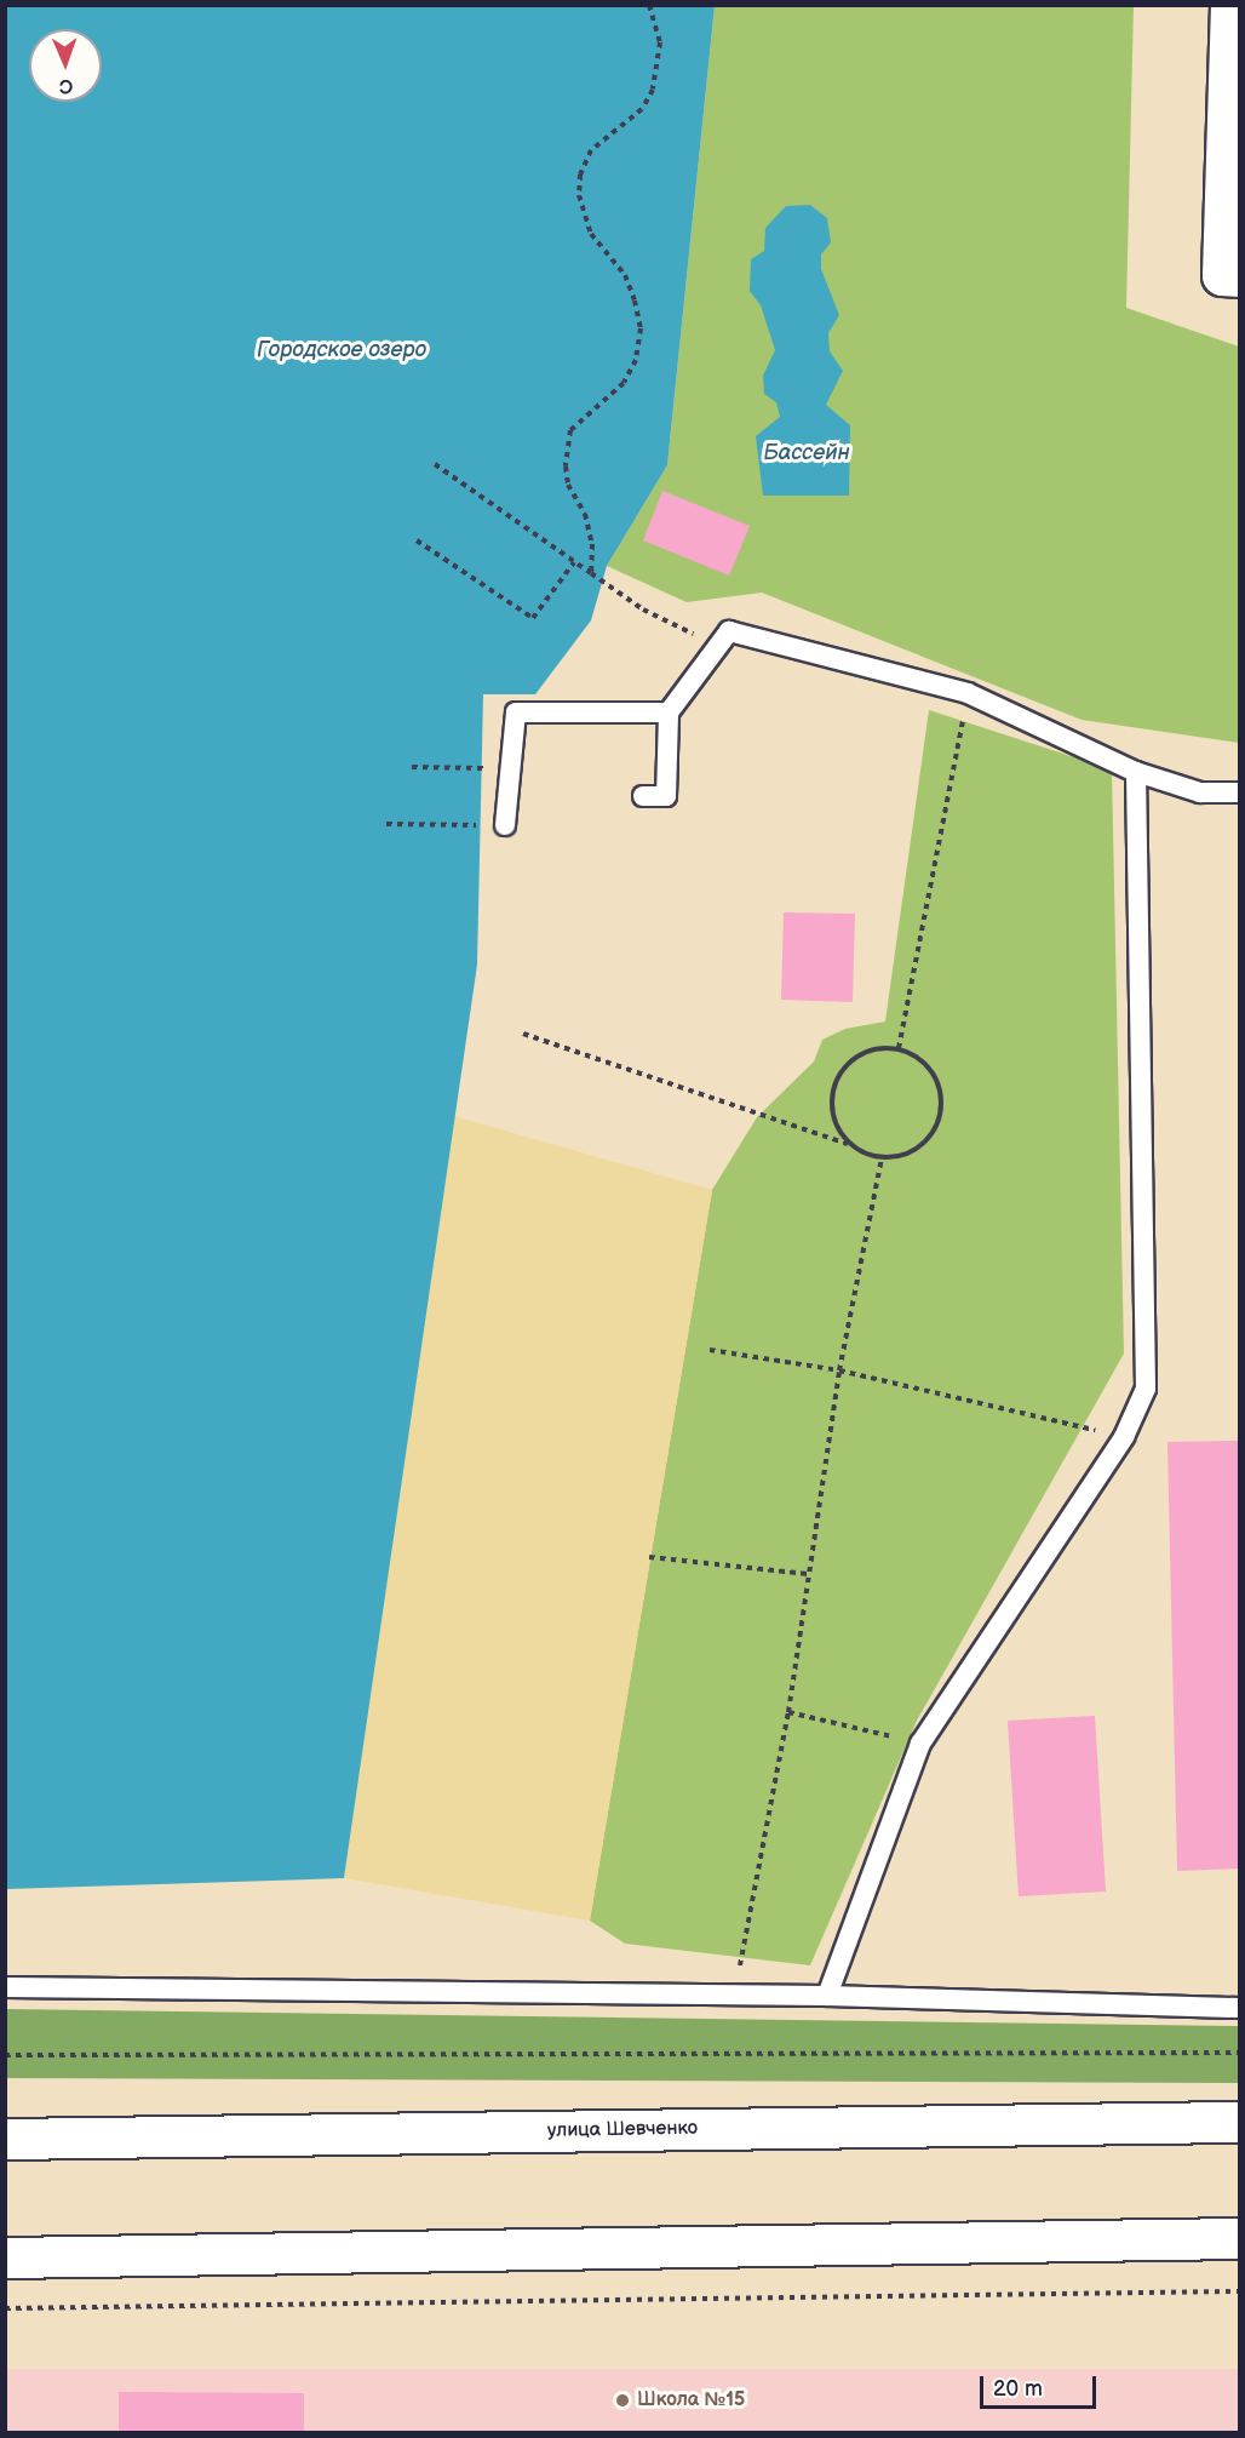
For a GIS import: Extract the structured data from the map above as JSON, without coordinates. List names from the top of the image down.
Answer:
{
  "streets": {
    "street": ["улица Шевченко"]
  },
  "water": ["Городское озеро", "Бассейн"],
  "places": ["Школа №15"],
  "scale_bar": "20 m",
  "north": "bottom"
}
